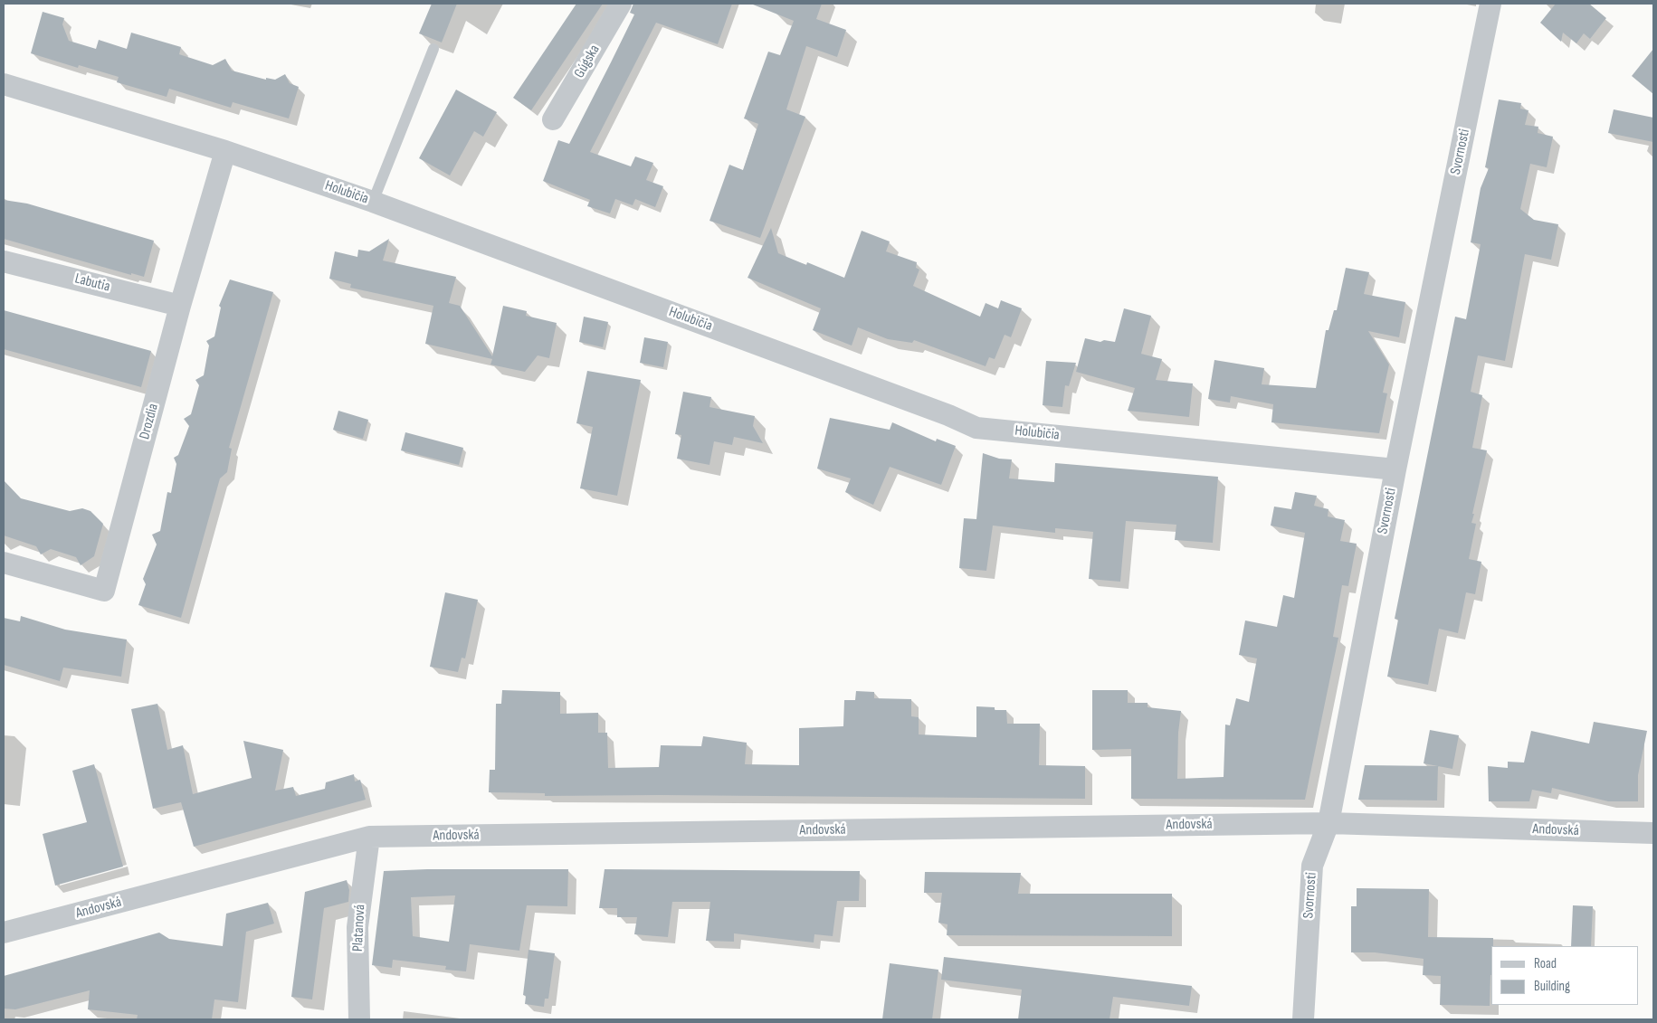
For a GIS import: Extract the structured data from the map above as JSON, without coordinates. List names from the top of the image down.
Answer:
{
  "streets": {
    "street": [
      "Gúgska",
      "Svornosti",
      "Holubičia",
      "Labutia",
      "Drozdia",
      "Andovská",
      "Platanová"
    ]
  },
  "crossings": [
    ["Svornosti", "Holubičia"],
    ["Svornosti", "Andovská"],
    ["Holubičia", "Drozdia"],
    ["Labutia", "Drozdia"],
    ["Andovská", "Platanová"]
  ],
  "legend": ["Road", "Building"]
}
